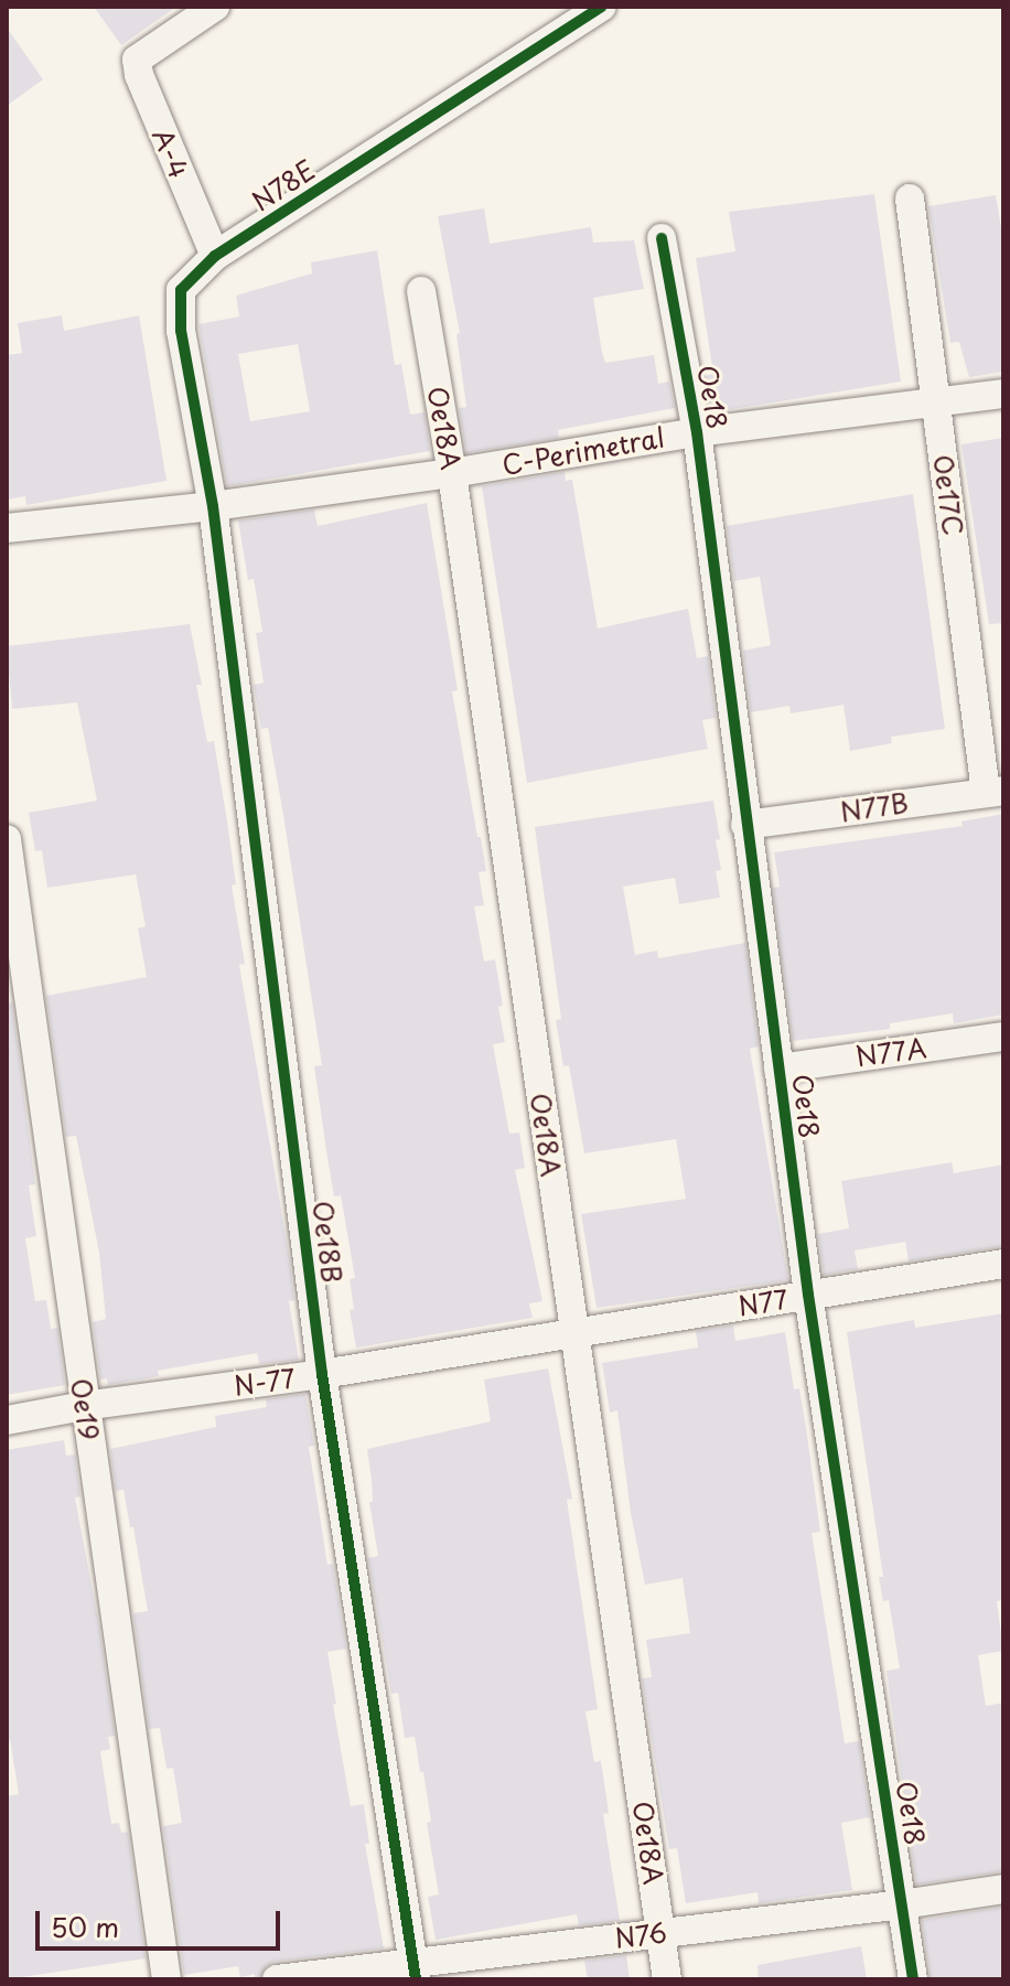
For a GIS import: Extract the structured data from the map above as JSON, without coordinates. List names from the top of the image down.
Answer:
{
  "streets": {
    "street": [
      "A-4",
      "N78E",
      "Oe18",
      "Oe18A",
      "C-Perimetral",
      "Oe17C",
      "N77B",
      "N77A",
      "Oe18B",
      "N77",
      "N-77",
      "Oe19",
      "N76"
    ]
  },
  "crossings": [
    ["A-4", "N78E"],
    ["N78E", "C-Perimetral"],
    ["N78E", "Oe18B"],
    ["Oe18", "C-Perimetral"],
    ["Oe18", "N77B"],
    ["Oe18", "N77A"],
    ["Oe18", "N77"],
    ["Oe18", "N76"],
    ["Oe18A", "C-Perimetral"],
    ["Oe18A", "N77"],
    ["Oe18A", "N-77"],
    ["Oe18A", "N76"],
    ["C-Perimetral", "Oe17C"],
    ["C-Perimetral", "Oe18B"],
    ["Oe17C", "N77B"],
    ["Oe18B", "N-77"],
    ["Oe18B", "N76"],
    ["N77", "N-77"],
    ["N-77", "Oe19"]
  ],
  "scale_bar": "50 m"
}
